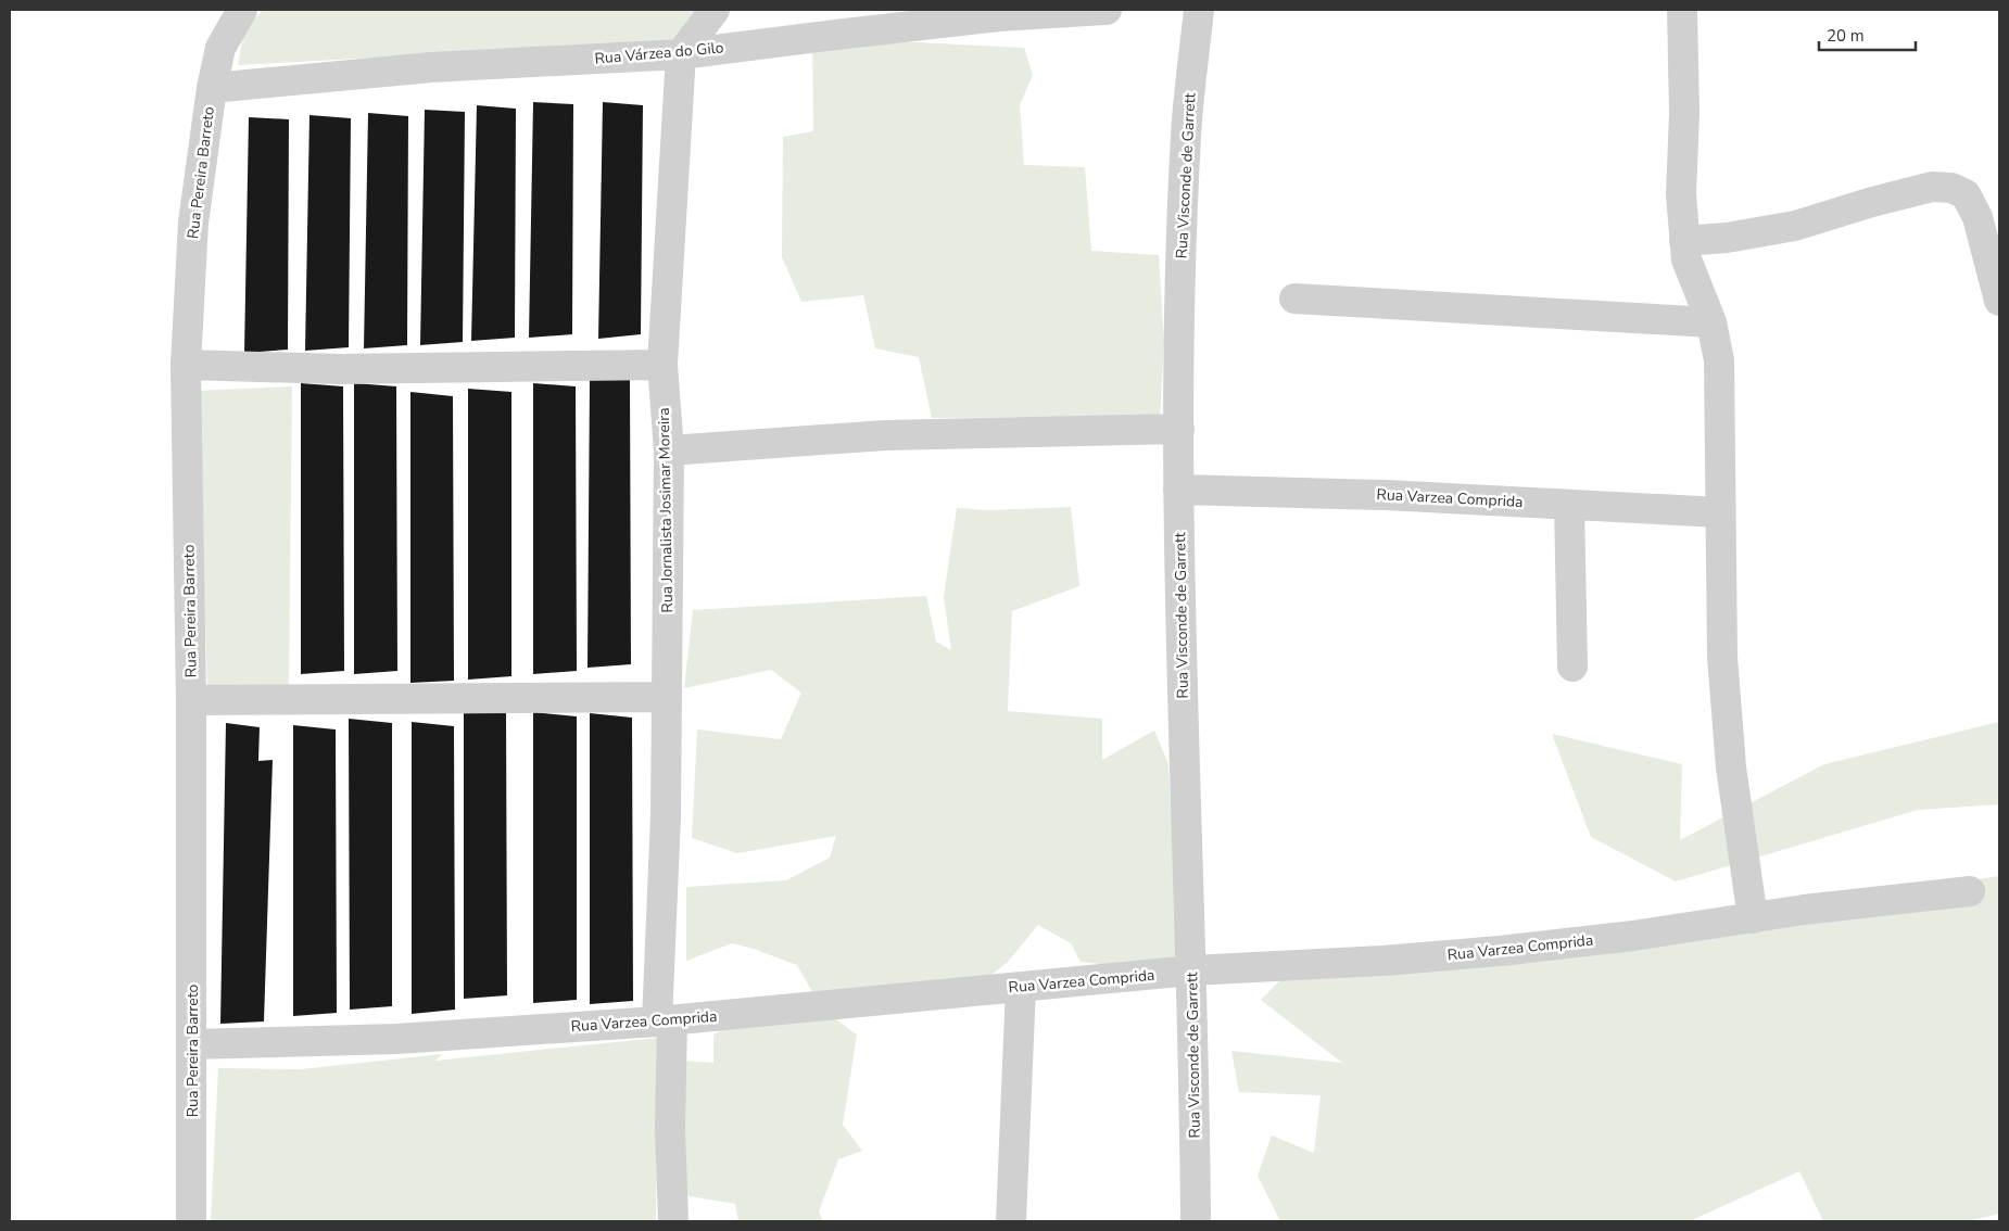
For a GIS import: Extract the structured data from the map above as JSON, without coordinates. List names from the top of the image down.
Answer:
{
  "streets": {
    "street": [
      "Rua Várzea do Gilo",
      "Rua Pereira Barreto",
      "Rua Visconde de Garrett",
      "Rua Varzea Comprida",
      "Rua Jornalista Josimar Moreira"
    ]
  },
  "crossings": [
    ["Rua Várzea do Gilo", "Rua Pereira Barreto"],
    ["Rua Várzea do Gilo", "Rua Jornalista Josimar Moreira"],
    ["Rua Pereira Barreto", "Rua Varzea Comprida"],
    ["Rua Visconde de Garrett", "Rua Varzea Comprida"],
    ["Rua Varzea Comprida", "Rua Jornalista Josimar Moreira"]
  ],
  "scale_bar": "20 m"
}
